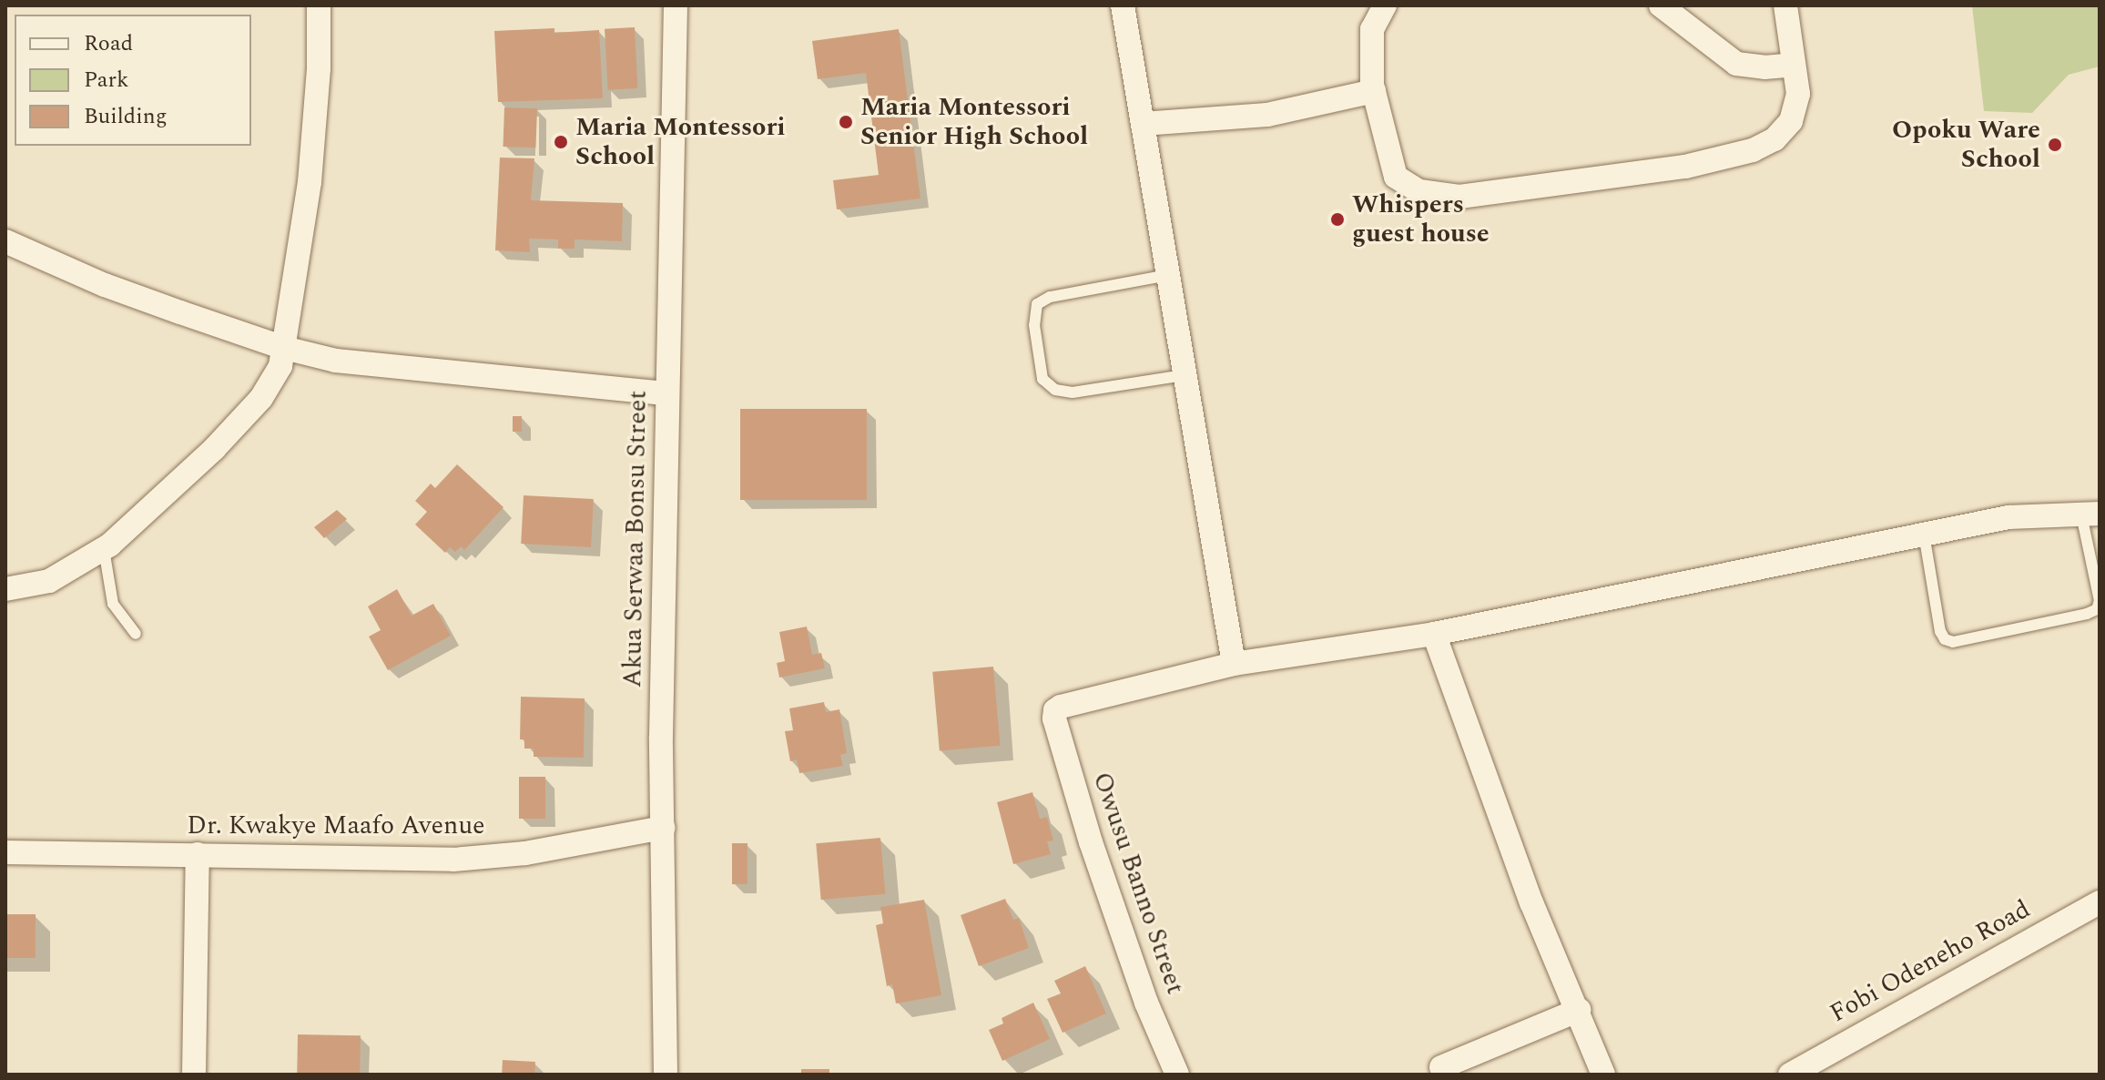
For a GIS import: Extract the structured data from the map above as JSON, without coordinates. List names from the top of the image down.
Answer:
{
  "streets": {
    "street": [
      "Akua Serwaa Bonsu Street",
      "Dr. Kwakye Maafo Avenue",
      "Owusu Banno Street",
      "Fobi Odeneho Road"
    ]
  },
  "crossings": [
    ["Akua Serwaa Bonsu Street", "Dr. Kwakye Maafo Avenue"]
  ],
  "places": [
    "Maria Montessori Senior High School",
    "Maria Montessori School",
    "Opoku Ware School",
    "Whispers guest house"
  ],
  "legend": ["Road", "Park", "Building"]
}
